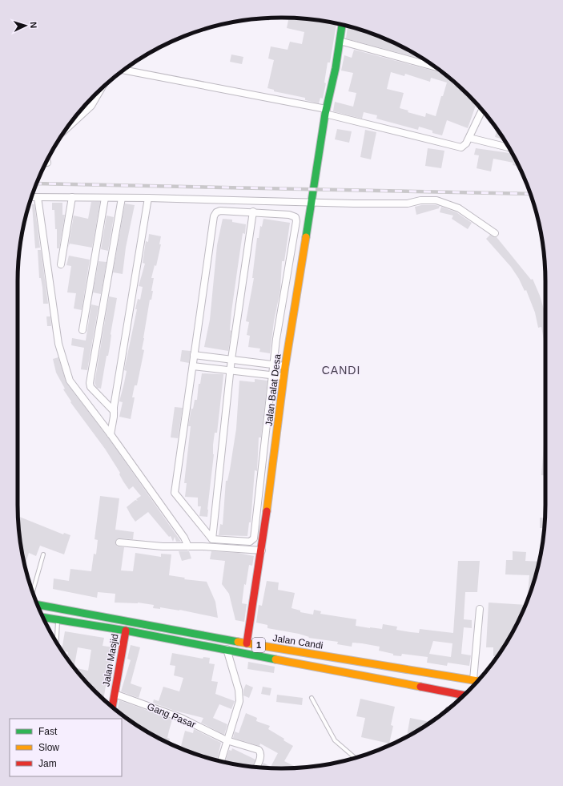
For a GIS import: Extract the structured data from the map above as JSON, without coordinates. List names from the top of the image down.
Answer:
{
  "streets": {
    "main road": [
      "Jalan Balat Desa",
      "Jalan Candi",
      "1",
      "Jalan Masjid"
    ],
    "street": ["Gang Pasar"]
  },
  "crossings": [
    ["Jalan Balat Desa", "Jalan Candi"],
    ["Jalan Candi", "Jalan Masjid"],
    ["Jalan Masjid", "Gang Pasar"]
  ],
  "districts": ["CANDI"],
  "legend": ["Fast", "Slow", "Jam"],
  "north": "right"
}
